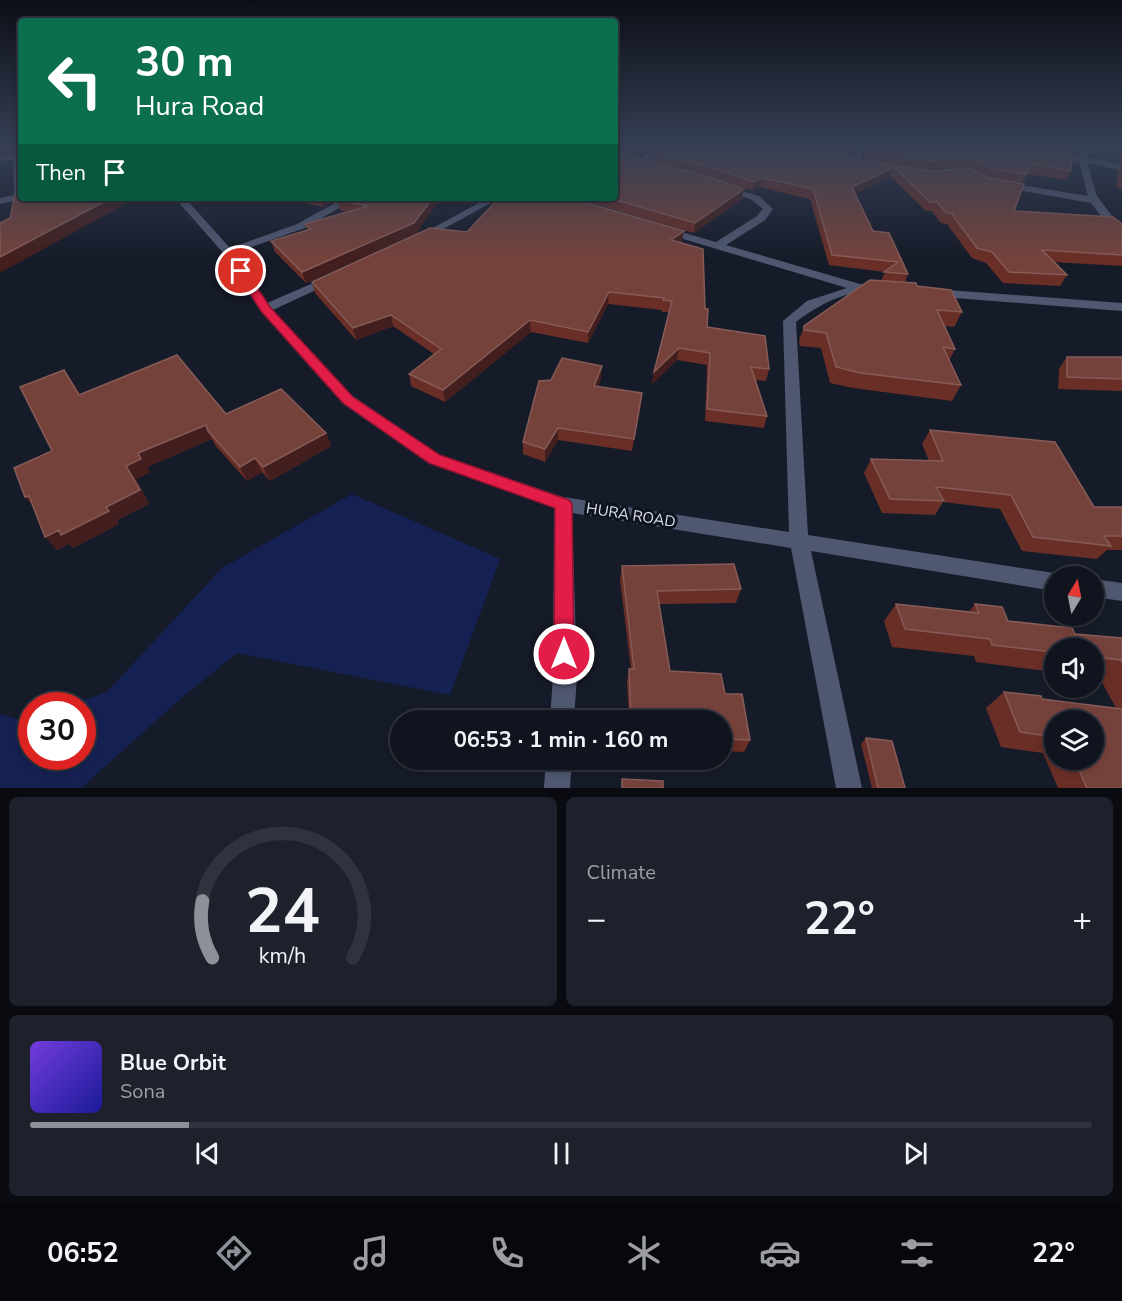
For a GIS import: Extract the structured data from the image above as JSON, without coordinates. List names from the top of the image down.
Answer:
{
  "streets": {
    "street": ["HURA ROAD"]
  },
  "north": "top",
  "page": {
    "turn": ["30 m", "Hura Road"],
    "then": "Then",
    "limit": "30",
    "trip": "06:53 · 1 min · 160 m",
    "tile": "Climate",
    "heat": ["−", "22°", "+"],
    "song": ["Blue Orbit", "Sona"],
    "tabs": ["06:52", "22°"],
    "gauge": ["24", "km/h"]
  }
}
